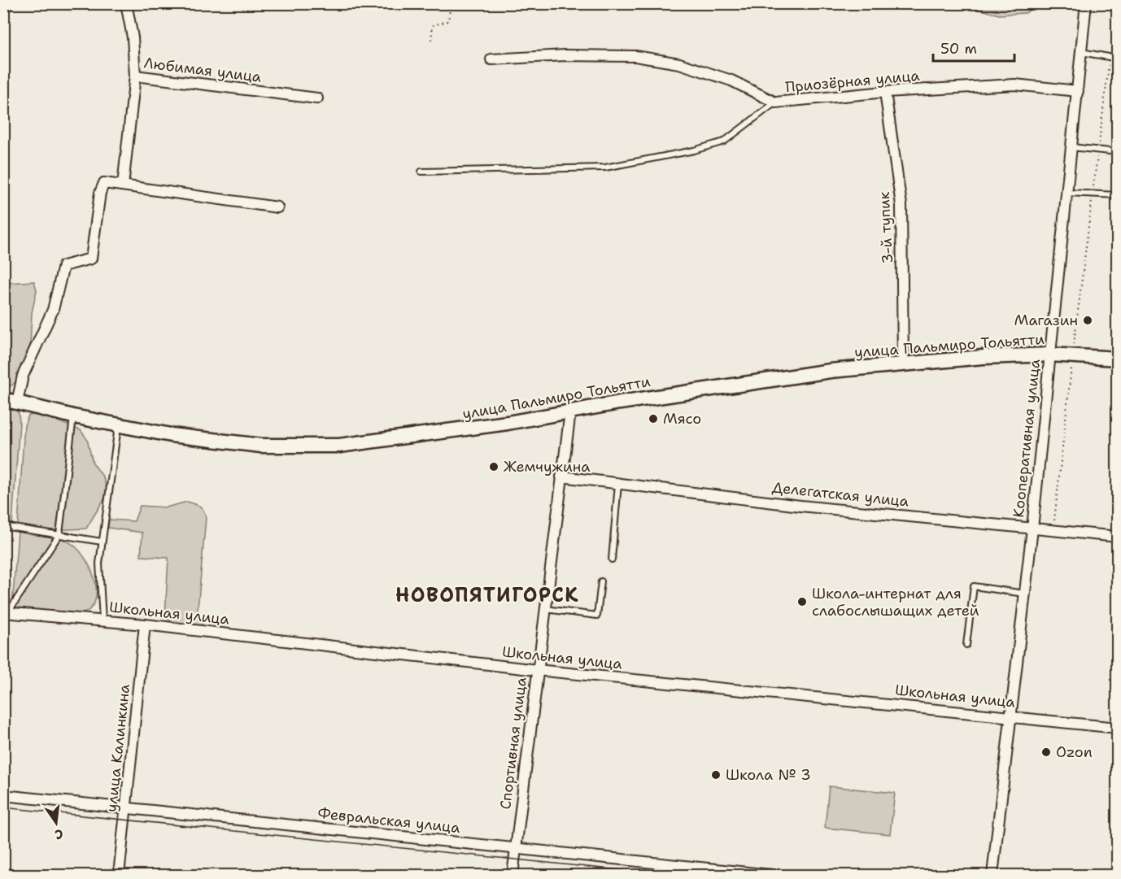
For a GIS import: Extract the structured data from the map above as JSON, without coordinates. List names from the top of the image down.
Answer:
{
  "streets": {
    "street": [
      "Любимая улица",
      "Приозёрная улица",
      "3-й тупик",
      "улица Пальмиро Тольятти",
      "Кооперативная улица",
      "Делегатская улица",
      "Школьная улица",
      "Спортивная улица",
      "улица Калинкина",
      "Февральская улица"
    ]
  },
  "crossings": [
    ["Приозёрная улица", "3-й тупик"],
    ["Приозёрная улица", "Кооперативная улица"],
    ["3-й тупик", "улица Пальмиро Тольятти"],
    ["улица Пальмиро Тольятти", "Кооперативная улица"],
    ["улица Пальмиро Тольятти", "Спортивная улица"],
    ["Кооперативная улица", "Делегатская улица"],
    ["Кооперативная улица", "Школьная улица"],
    ["Делегатская улица", "Спортивная улица"],
    ["Школьная улица", "Спортивная улица"],
    ["Школьная улица", "улица Калинкина"],
    ["Спортивная улица", "Февральская улица"],
    ["улица Калинкина", "Февральская улица"]
  ],
  "districts": ["НОВОПЯТИГОРСК"],
  "places": [
    "Магазин",
    "Мясо",
    "Жемчужина",
    "Школа-интернат для слабослышащих детей",
    "Ozon",
    "Школа № 3"
  ],
  "scale_bar": "50 m",
  "north": "bottom"
}
